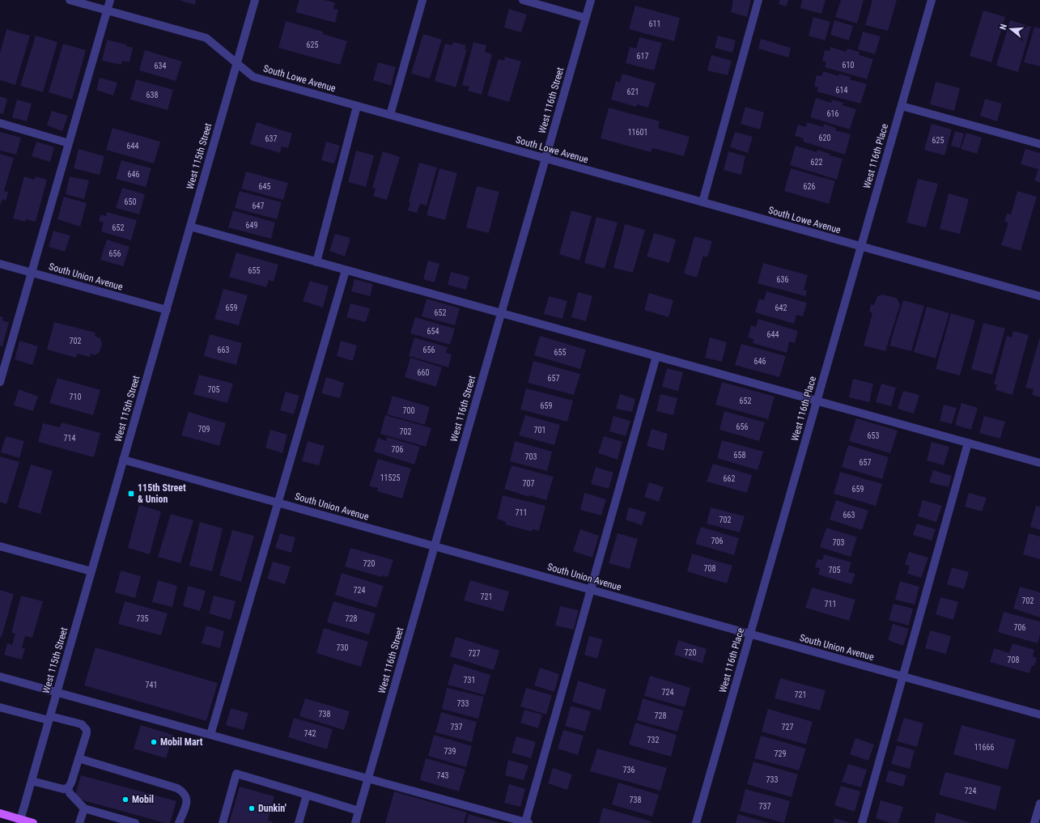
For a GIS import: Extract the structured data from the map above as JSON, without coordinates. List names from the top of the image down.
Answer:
{
  "streets": {
    "street": [
      "South Lowe Avenue",
      "West 116th Street",
      "West 115th Street",
      "West 116th Place",
      "South Union Avenue"
    ]
  },
  "crossings": [
    ["South Lowe Avenue", "West 116th Street"],
    ["South Lowe Avenue", "West 115th Street"],
    ["South Lowe Avenue", "West 116th Place"],
    ["West 116th Street", "South Union Avenue"],
    ["West 115th Street", "South Union Avenue"],
    ["West 116th Place", "South Union Avenue"]
  ],
  "places": {
    "transit": ["115th Street & Union"],
    "other": ["Mobil Mart", "Mobil", "Dunkin'"]
  },
  "house_numbers": [
    "611",
    "625",
    "617",
    "610",
    "634",
    "614",
    "621",
    "638",
    "616",
    "11601",
    "620",
    "637",
    "625",
    "644",
    "622",
    "646",
    "645",
    "626",
    "650",
    "647",
    "649",
    "652",
    "656",
    "655",
    "636",
    "659",
    "642",
    "652",
    "654",
    "644",
    "702",
    "663",
    "656",
    "655",
    "646",
    "660",
    "657",
    "705",
    "710",
    "652",
    "659",
    "700",
    "656",
    "709",
    "701",
    "702",
    "653",
    "714",
    "706",
    "658",
    "703",
    "657",
    "11525",
    "662",
    "707",
    "659",
    "711",
    "663",
    "702",
    "706",
    "703",
    "720",
    "708",
    "705",
    "724",
    "721",
    "702",
    "711",
    "735",
    "728",
    "706",
    "730",
    "720",
    "727",
    "708",
    "731",
    "741",
    "724",
    "721",
    "733",
    "738",
    "728",
    "737",
    "727",
    "742",
    "732",
    "11666",
    "739",
    "729",
    "736",
    "743",
    "733",
    "724",
    "738",
    "737"
  ],
  "north": "left"
}
